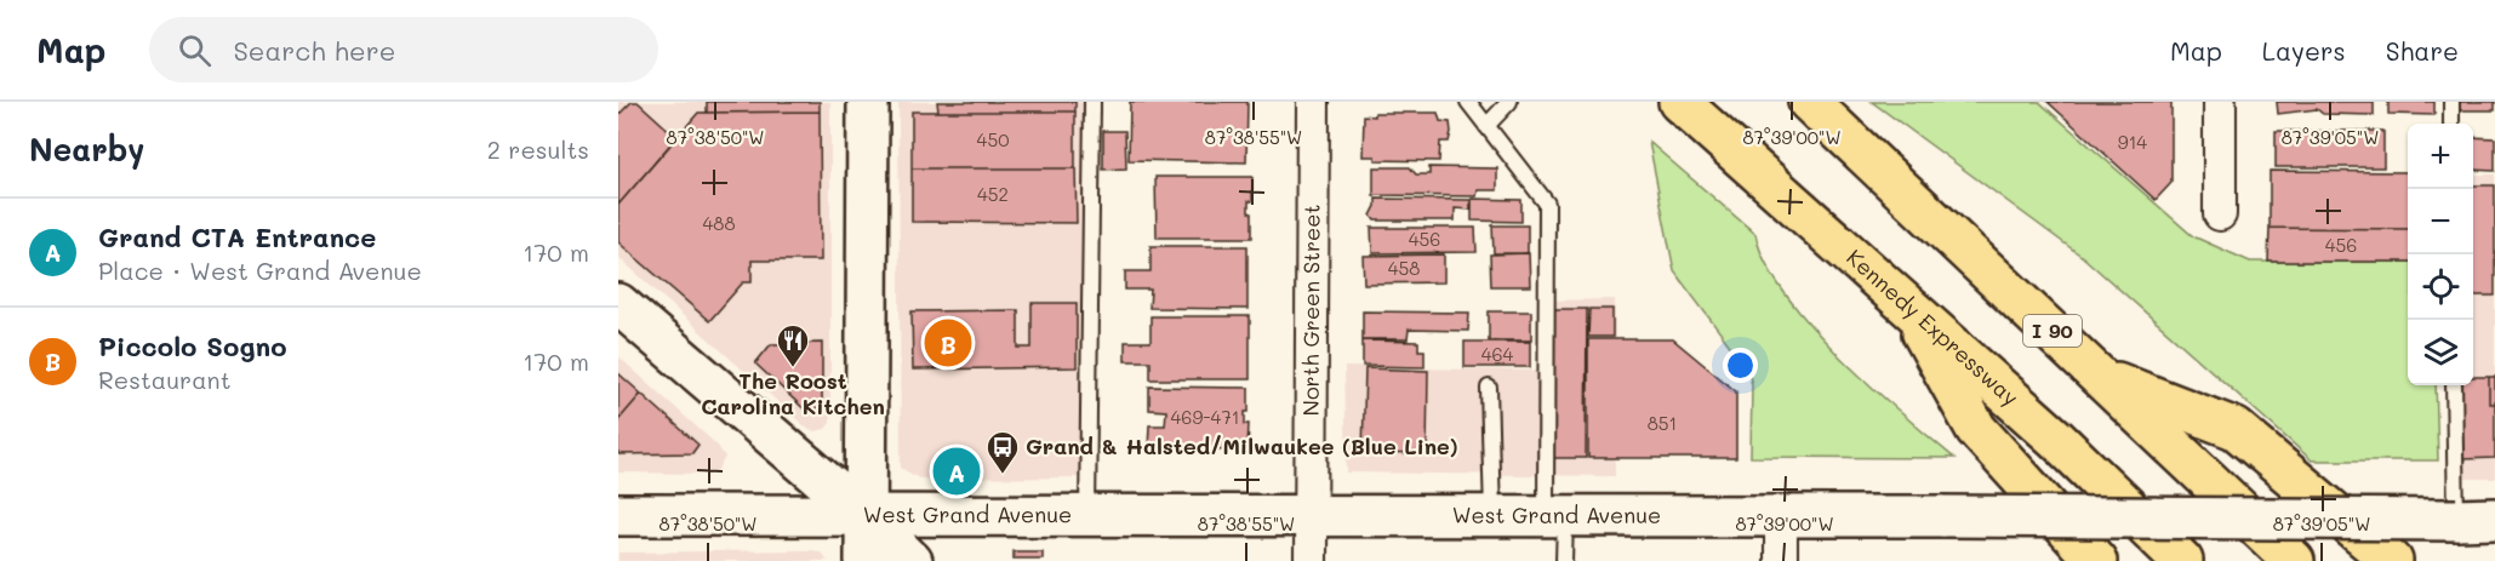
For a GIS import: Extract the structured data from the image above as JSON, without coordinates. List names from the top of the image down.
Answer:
{
  "streets": {
    "highway": ["Kennedy Expressway", "I 90"],
    "main road": ["West Grand Avenue"],
    "street": ["North Green Street"]
  },
  "crossings": [
    ["North Green Street", "West Grand Avenue"]
  ],
  "places": {
    "restaurant": ["The Roost Carolina Kitchen"],
    "bus stop": ["Grand & Halsted/Milwaukee (Blue Line)"]
  },
  "house_numbers": [
    "450",
    "914",
    "452",
    "488",
    "456",
    "456",
    "458",
    "464",
    "469-471",
    "851"
  ],
  "page": {
    "header": "Map",
    "search": "Search here",
    "nav": ["Map", "Layers", "Share"],
    "heading": ["Nearby", "2 results"],
    "map_buttons": ["+", "−"],
    "list": [
      {
        "mark": "A",
        "name": "Grand CTA Entrance",
        "note": "Place · West Grand Avenue",
        "value": "170 m"
      },
      {
        "mark": "B",
        "name": "Piccolo Sogno",
        "note": "Restaurant",
        "value": "170 m"
      }
    ],
    "pins": ["B", "A"]
  },
  "coordinates": [
    "87°38'50\"W",
    "87°38'55\"W",
    "87°39'00\"W",
    "87°39'05\"W"
  ]
}
